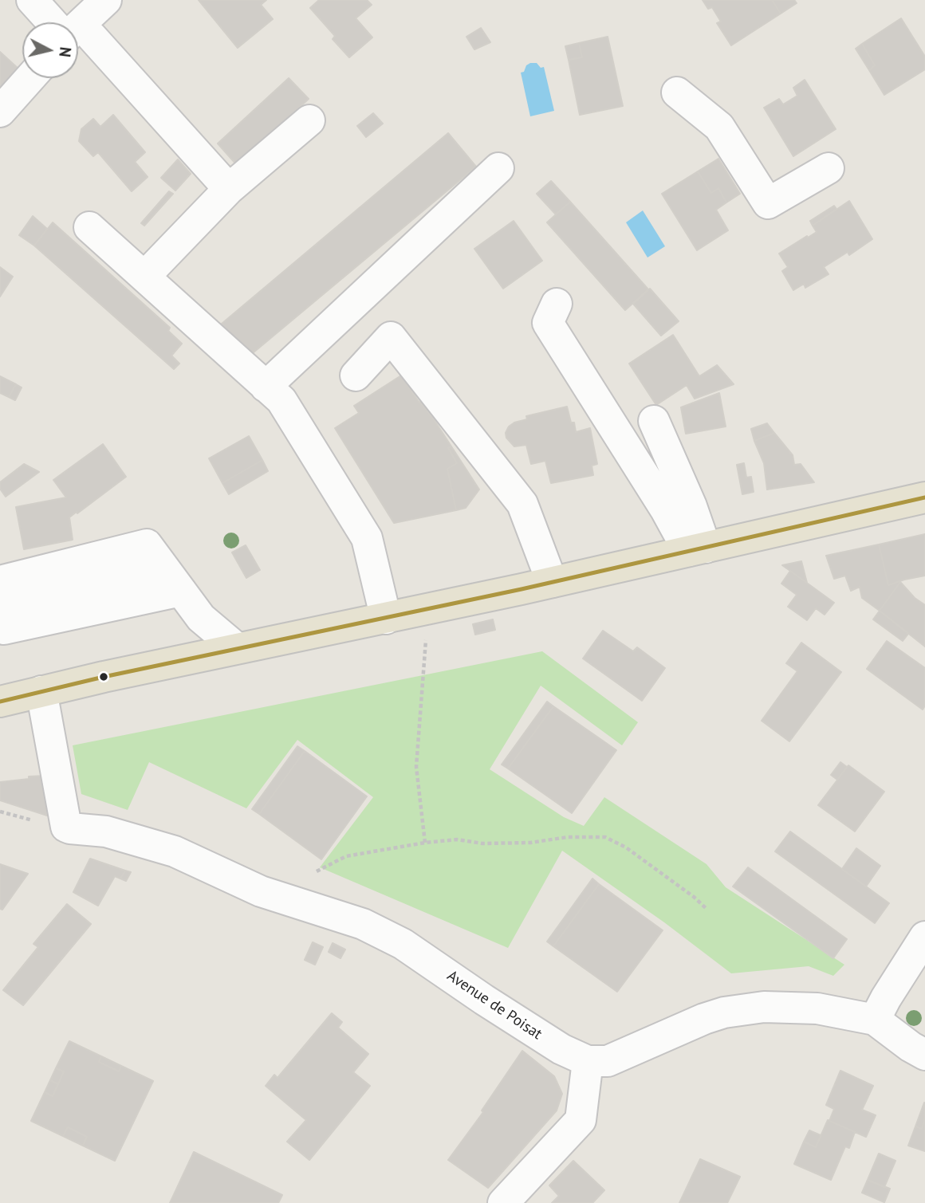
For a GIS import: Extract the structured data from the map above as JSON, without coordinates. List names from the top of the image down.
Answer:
{
  "streets": {
    "street": ["Avenue de Poisat"]
  },
  "north": "right"
}
